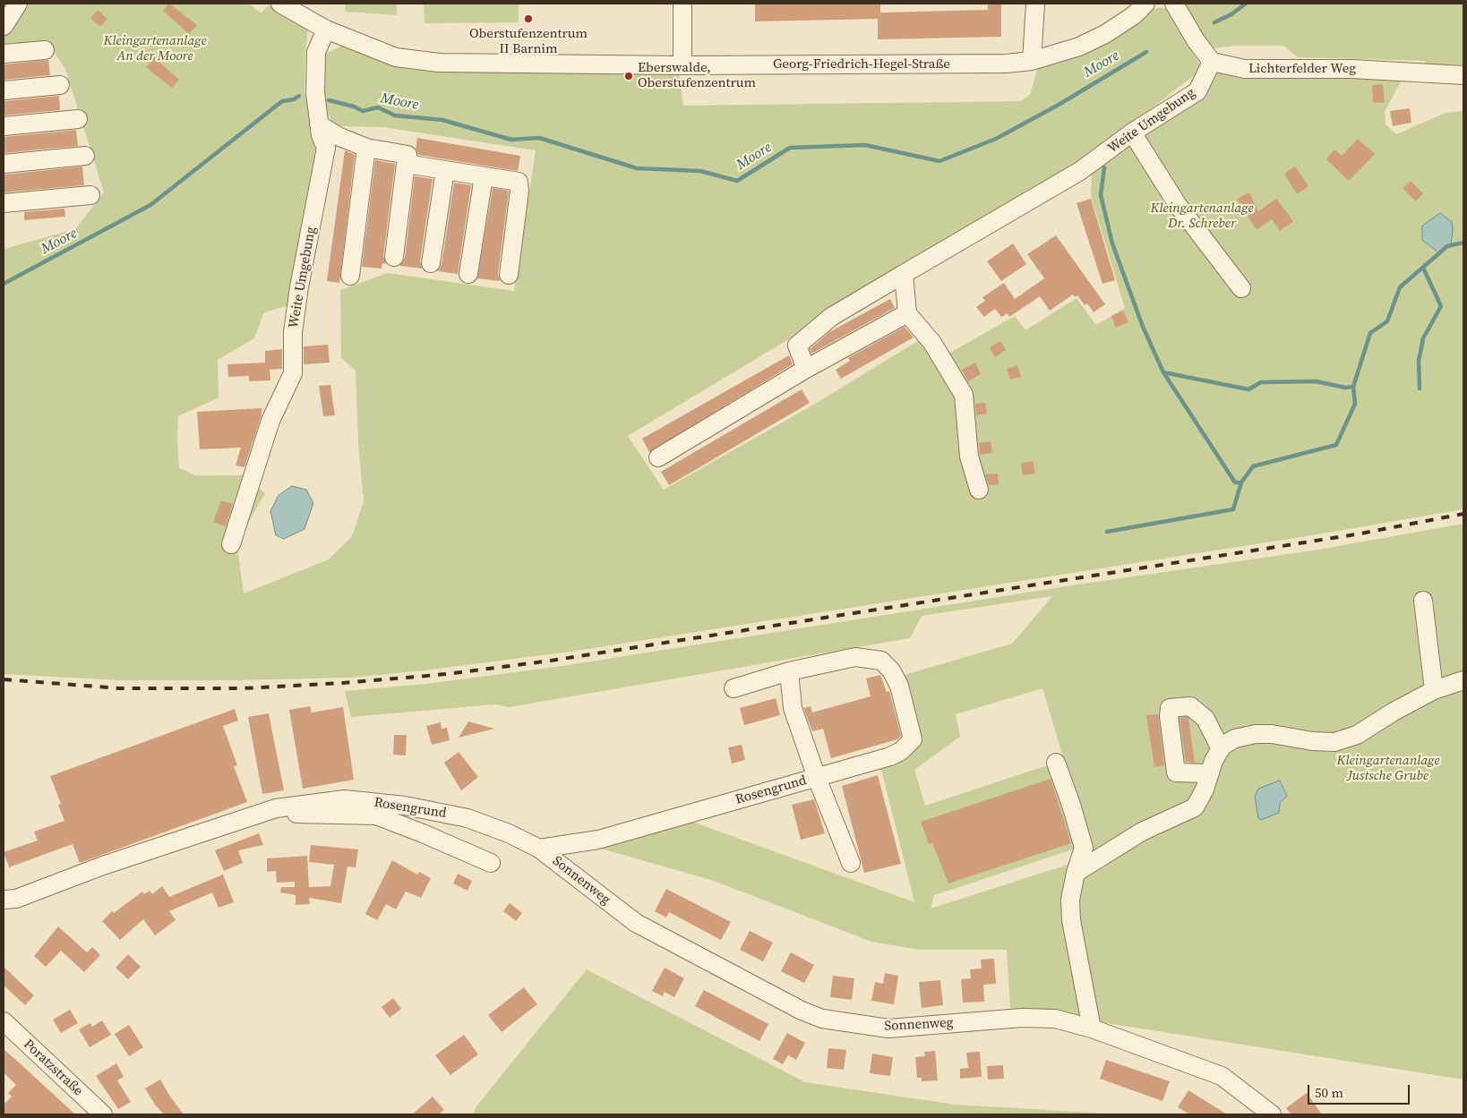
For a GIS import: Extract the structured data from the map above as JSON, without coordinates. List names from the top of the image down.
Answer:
{
  "streets": {
    "street": [
      "Georg-Friedrich-Hegel-Straße",
      "Lichterfelder Weg",
      "Weite Umgebung",
      "Rosengrund",
      "Sonnenweg",
      "Poratzstraße"
    ]
  },
  "crossings": [
    ["Georg-Friedrich-Hegel-Straße", "Weite Umgebung"],
    ["Lichterfelder Weg", "Weite Umgebung"],
    ["Rosengrund", "Sonnenweg"]
  ],
  "water": ["Moore"],
  "parks": ["Kleingartenanlage An der Moore", "Kleingartenanlage Dr. Schreber", "Kleingartenanlage Justsche Grube"],
  "places": ["Oberstufenzentrum II Barnim", "Eberswalde, Oberstufenzentrum"],
  "scale_bar": "50 m"
}
